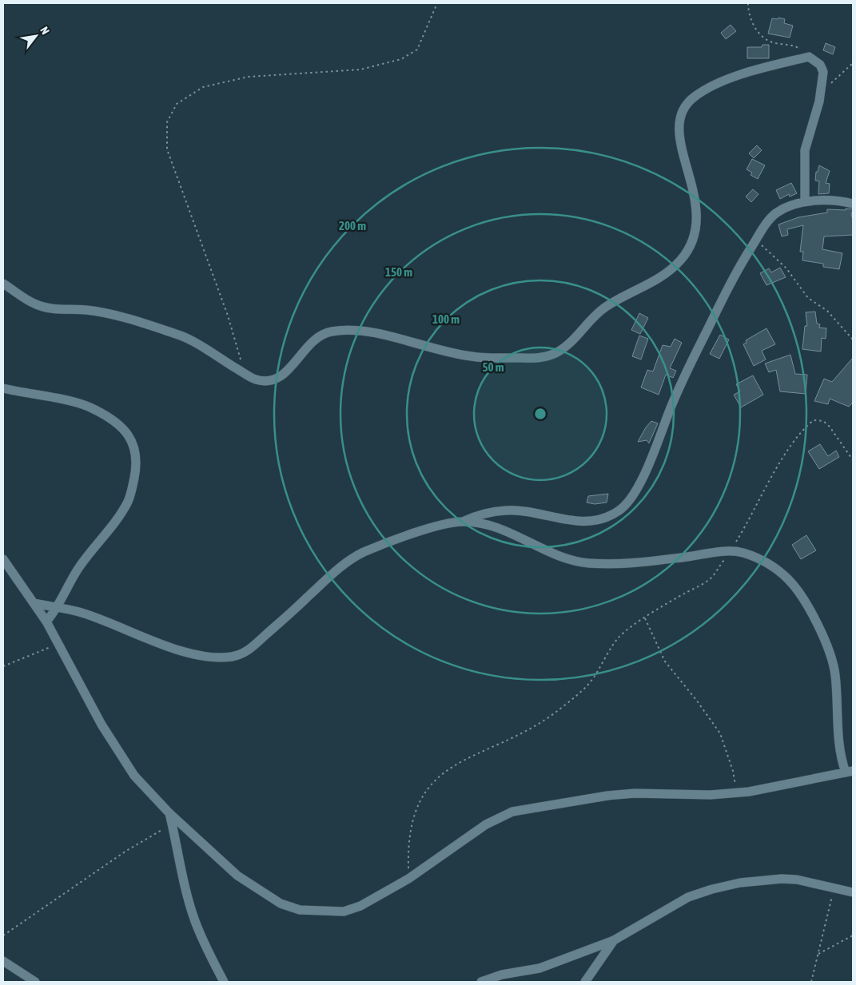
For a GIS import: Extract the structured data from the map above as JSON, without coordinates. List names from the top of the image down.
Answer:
{
  "north": "top right",
  "rings": [
    "200 m",
    "150 m",
    "100 m",
    "50 m"
  ]
}
